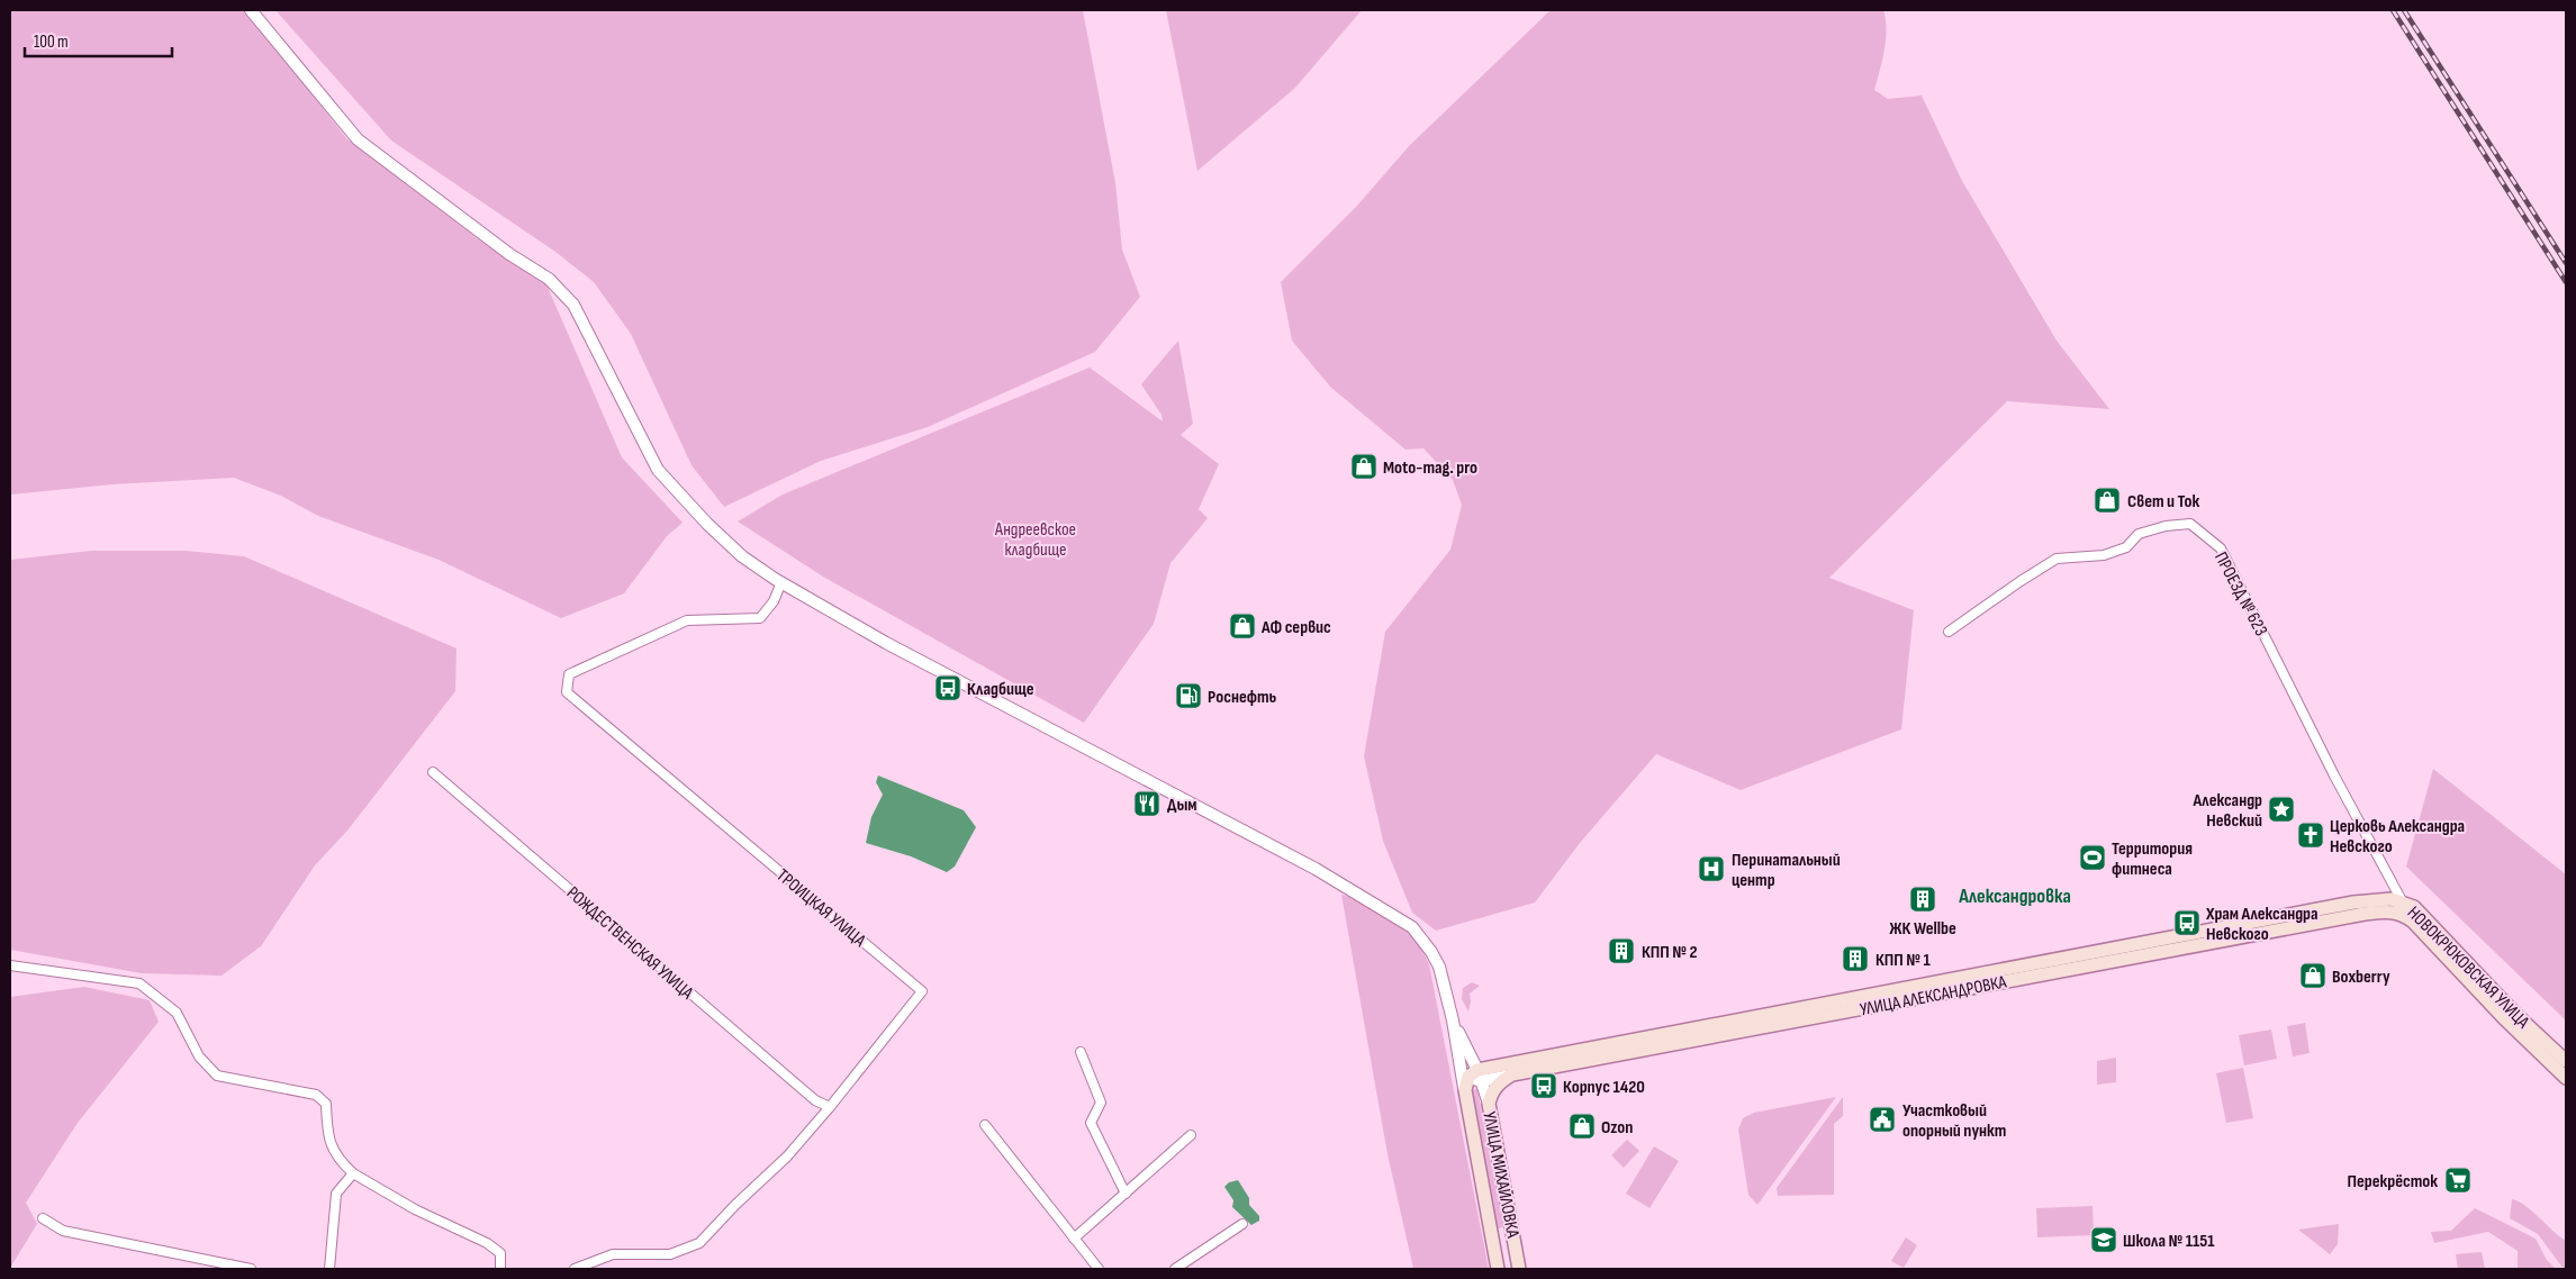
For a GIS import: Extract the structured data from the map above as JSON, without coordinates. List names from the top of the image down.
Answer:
{
  "streets": {
    "main road": ["НОВОКРЮКОВСКАЯ УЛИЦА", "УЛИЦА АЛЕКСАНДРОВКА", "УЛИЦА МИХАЙЛОВКА"],
    "street": ["ПРОЕЗД № 623", "ТРОИЦКАЯ УЛИЦА", "РОЖДЕСТВЕНСКАЯ УЛИЦА"]
  },
  "crossings": [
    ["ТРОИЦКАЯ УЛИЦА", "РОЖДЕСТВЕНСКАЯ УЛИЦА"],
    ["НОВОКРЮКОВСКАЯ УЛИЦА", "УЛИЦА АЛЕКСАНДРОВКА"],
    ["УЛИЦА АЛЕКСАНДРОВКА", "УЛИЦА МИХАЙЛОВКА"]
  ],
  "districts": ["Александровка"],
  "parks": ["Андреевское кладбище"],
  "places": {
    "shop": [
      "Moto-mag. pro",
      "Свет и Ток",
      "АФ сервис",
      "Boxberry",
      "Ozon"
    ],
    "bus stop": ["Кладбище", "Храм Александра Невского", "Корпус 1420"],
    "fuel station": ["Роснефть"],
    "restaurant": ["Дым"],
    "place": ["Александр Невский"],
    "church": ["Церковь Александра Невского"],
    "sports": ["Территория фитнеса"],
    "hospital": ["Перинатальный центр"],
    "building": ["ЖК Wellbe", "КПП № 2", "КПП № 1"],
    "public building": ["Участковый опорный пункт"],
    "supermarket": ["Перекрёсток"],
    "school or university": ["Школа № 1151"]
  },
  "scale_bar": "100 m"
}
